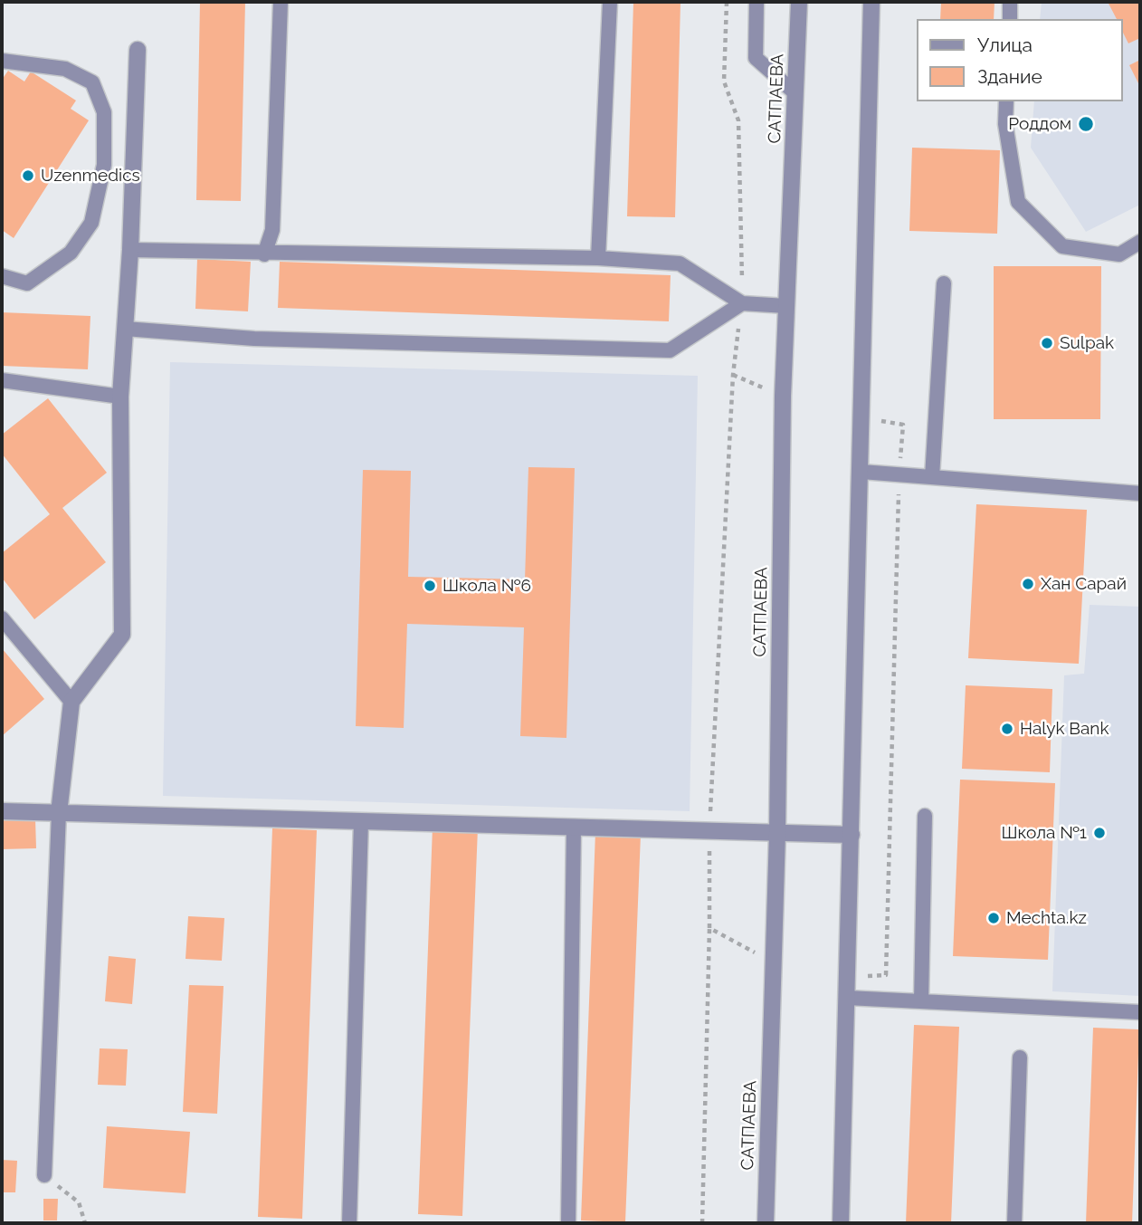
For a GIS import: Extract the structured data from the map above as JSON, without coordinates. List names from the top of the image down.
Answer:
{
  "streets": {
    "street": ["САТПАЕВА"]
  },
  "places": [
    "Роддом",
    "Uzenmedics",
    "Sulpak",
    "Хан Сарай",
    "Школа №6",
    "Halyk Bank",
    "Школа №1",
    "Mechta.kz"
  ],
  "legend": ["Улица", "Здание"]
}
